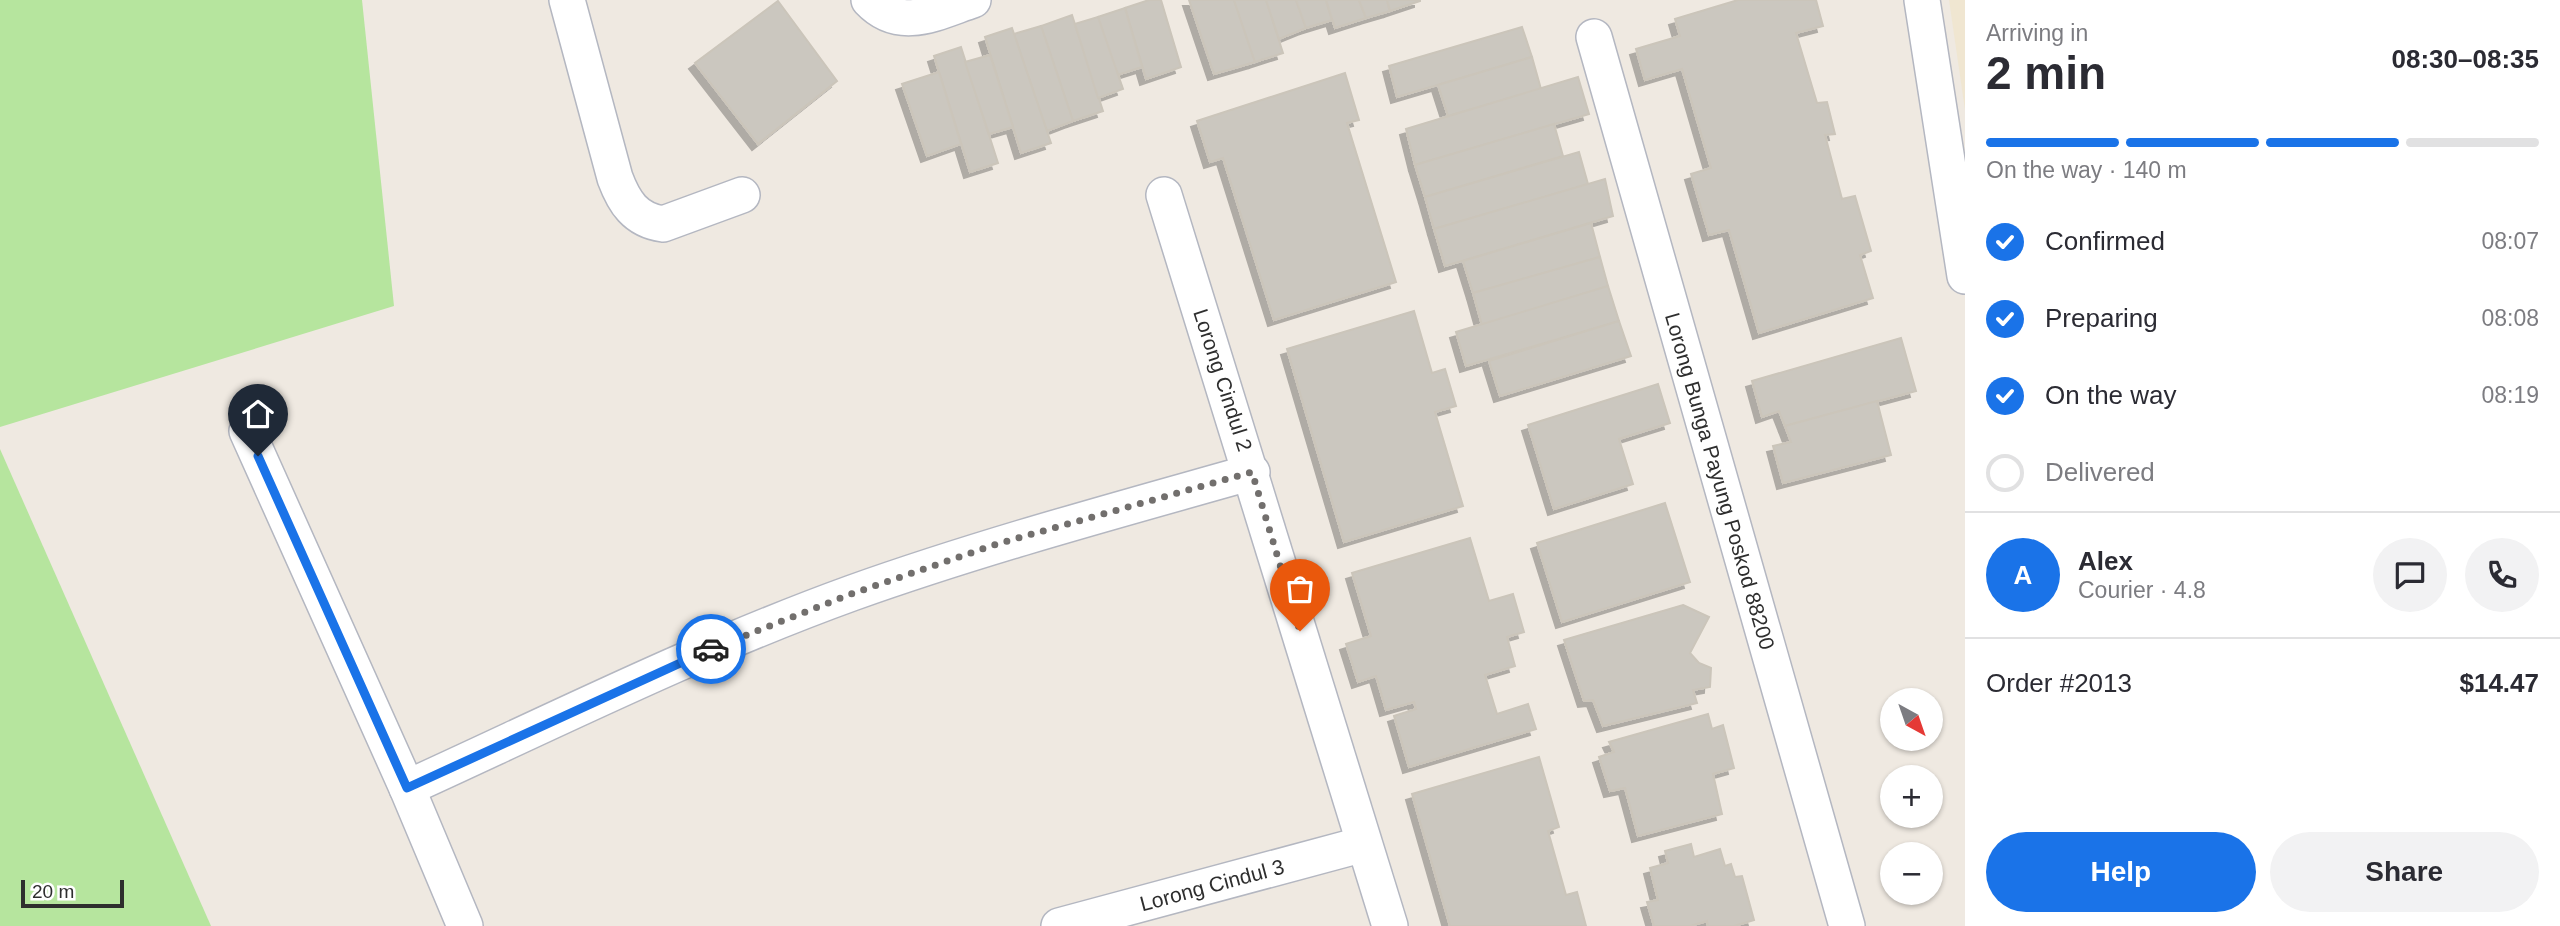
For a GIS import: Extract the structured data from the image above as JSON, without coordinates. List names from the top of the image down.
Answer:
{
  "streets": {
    "street": ["Lorong Cindul 2", "Lorong Bunga Payung Poskod 88200", "Lorong Cindul 3"]
  },
  "crossings": [
    ["Lorong Cindul 2", "Lorong Cindul 3"]
  ],
  "scale_bar": "20 m",
  "north": "bottom right",
  "page": {
    "heading": ["2 min", "Arriving in", "08:30–08:35"],
    "panel": [
      "Alex",
      "Courier · 4.8",
      "Order #2013",
      "$14.47"
    ],
    "bar": "On the way · 140 m",
    "list": [
      ["Confirmed", "08:07"],
      ["Preparing", "08:08"],
      ["On the way", "08:19"],
      "Delivered"
    ],
    "round": "A",
    "map_buttons": ["+", "−"],
    "buttons": ["Help", "Share"],
    "scale": "20 m"
  }
}
